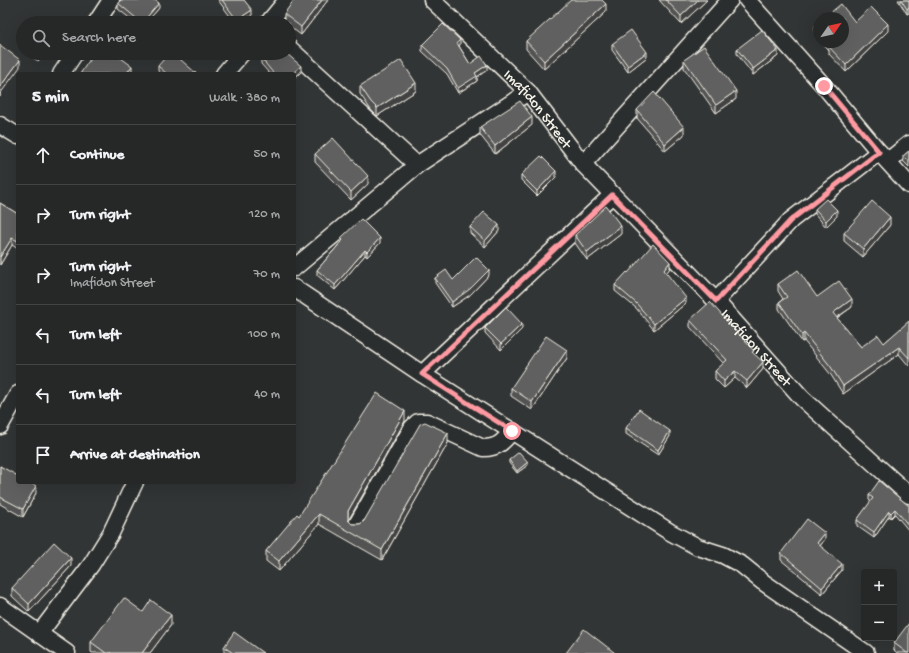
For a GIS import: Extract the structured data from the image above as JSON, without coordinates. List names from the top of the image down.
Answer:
{
  "streets": {
    "street": ["Imafidon Street"]
  },
  "north": "top right",
  "page": {
    "search": "Search here",
    "heading": ["5 min", "Walk · 380 m"],
    "list": [
      ["Continue", "50 m"],
      ["Turn right", "120 m"],
      ["Turn right", "Imafidon Street", "70 m"],
      ["Turn left", "100 m"],
      ["Turn left", "40 m"],
      "Arrive at destination"
    ],
    "map_buttons": ["+", "−"]
  }
}
